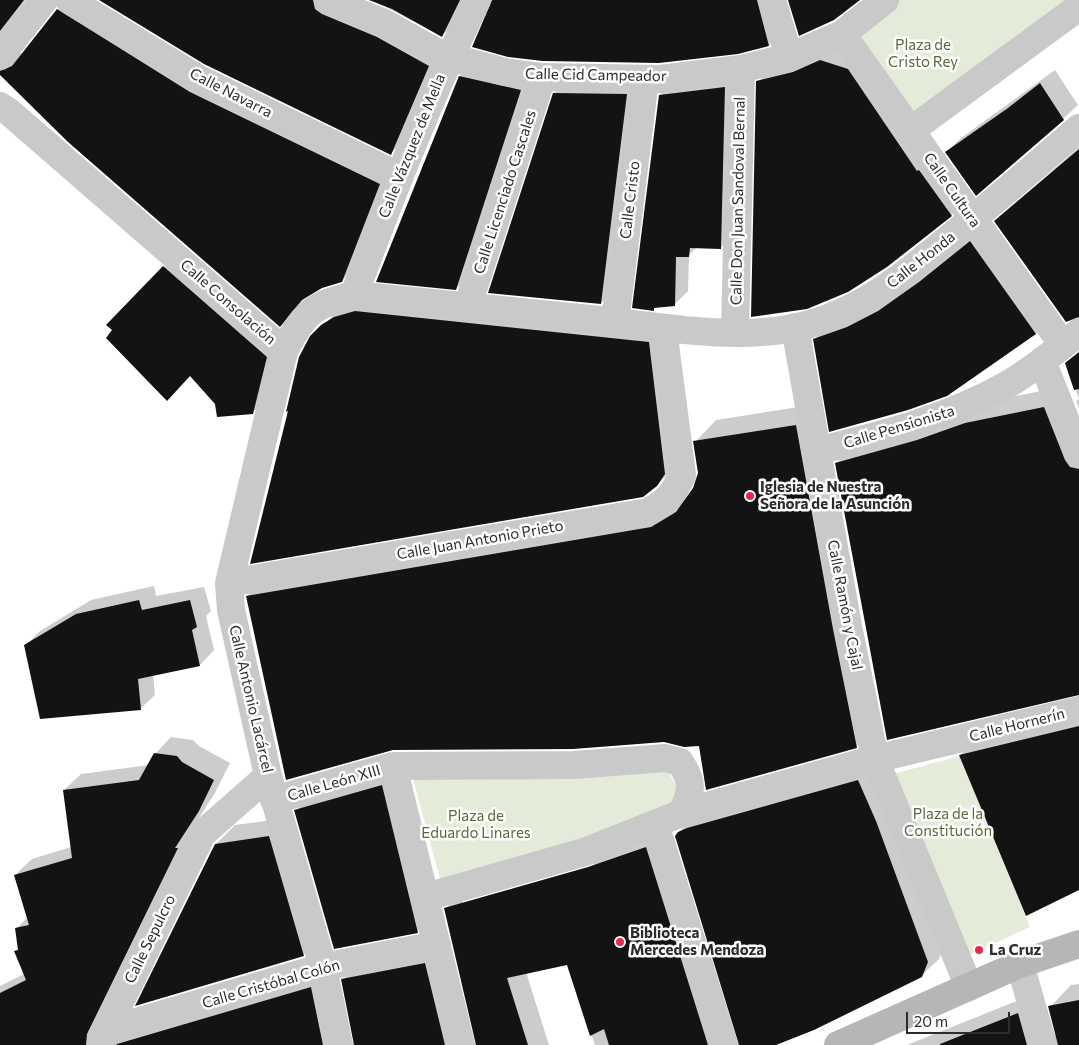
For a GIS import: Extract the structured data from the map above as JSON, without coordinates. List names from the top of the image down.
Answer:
{
  "streets": {
    "street": [
      "Calle Cid Campeador",
      "Calle Navarra",
      "Calle Vázquez de Mella",
      "Calle Cultura",
      "Calle Licenciado Cascales",
      "Calle Cristo",
      "Calle Don Juan Sandoval Bernal",
      "Calle Honda",
      "Calle Consolación",
      "Calle Pensionista",
      "Calle Juan Antonio Prieto",
      "Calle Ramón y Cajal",
      "Calle Antonio Lacárcel",
      "Calle Hornerín",
      "Calle León XIII",
      "Calle Sepulcro",
      "Calle Cristóbal Colón"
    ]
  },
  "crossings": [
    ["Calle Cid Campeador", "Calle Vázquez de Mella"],
    ["Calle Cid Campeador", "Calle Cultura"],
    ["Calle Cid Campeador", "Calle Licenciado Cascales"],
    ["Calle Cid Campeador", "Calle Cristo"],
    ["Calle Cid Campeador", "Calle Don Juan Sandoval Bernal"],
    ["Calle Navarra", "Calle Vázquez de Mella"],
    ["Calle Vázquez de Mella", "Calle Consolación"],
    ["Calle Cultura", "Calle Honda"],
    ["Calle Cultura", "Calle Pensionista"],
    ["Calle Licenciado Cascales", "Calle Consolación"],
    ["Calle Cristo", "Calle Consolación"],
    ["Calle Don Juan Sandoval Bernal", "Calle Honda"],
    ["Calle Don Juan Sandoval Bernal", "Calle Consolación"],
    ["Calle Honda", "Calle Consolación"],
    ["Calle Honda", "Calle Ramón y Cajal"],
    ["Calle Consolación", "Calle Juan Antonio Prieto"],
    ["Calle Consolación", "Calle Antonio Lacárcel"],
    ["Calle Pensionista", "Calle Ramón y Cajal"],
    ["Calle Juan Antonio Prieto", "Calle Antonio Lacárcel"],
    ["Calle Ramón y Cajal", "Calle Hornerín"],
    ["Calle Antonio Lacárcel", "Calle León XIII"],
    ["Calle Antonio Lacárcel", "Calle Sepulcro"],
    ["Calle Antonio Lacárcel", "Calle Cristóbal Colón"],
    ["Calle León XIII", "Calle Sepulcro"],
    ["Calle Sepulcro", "Calle Cristóbal Colón"]
  ],
  "parks": ["Plaza de Cristo Rey", "Plaza de la Constitución", "Plaza de Eduardo Linares"],
  "places": ["Iglesia de Nuestra Señora de la Asunción", "Biblioteca Mercedes Mendoza", "La Cruz"],
  "scale_bar": "20 m"
}
